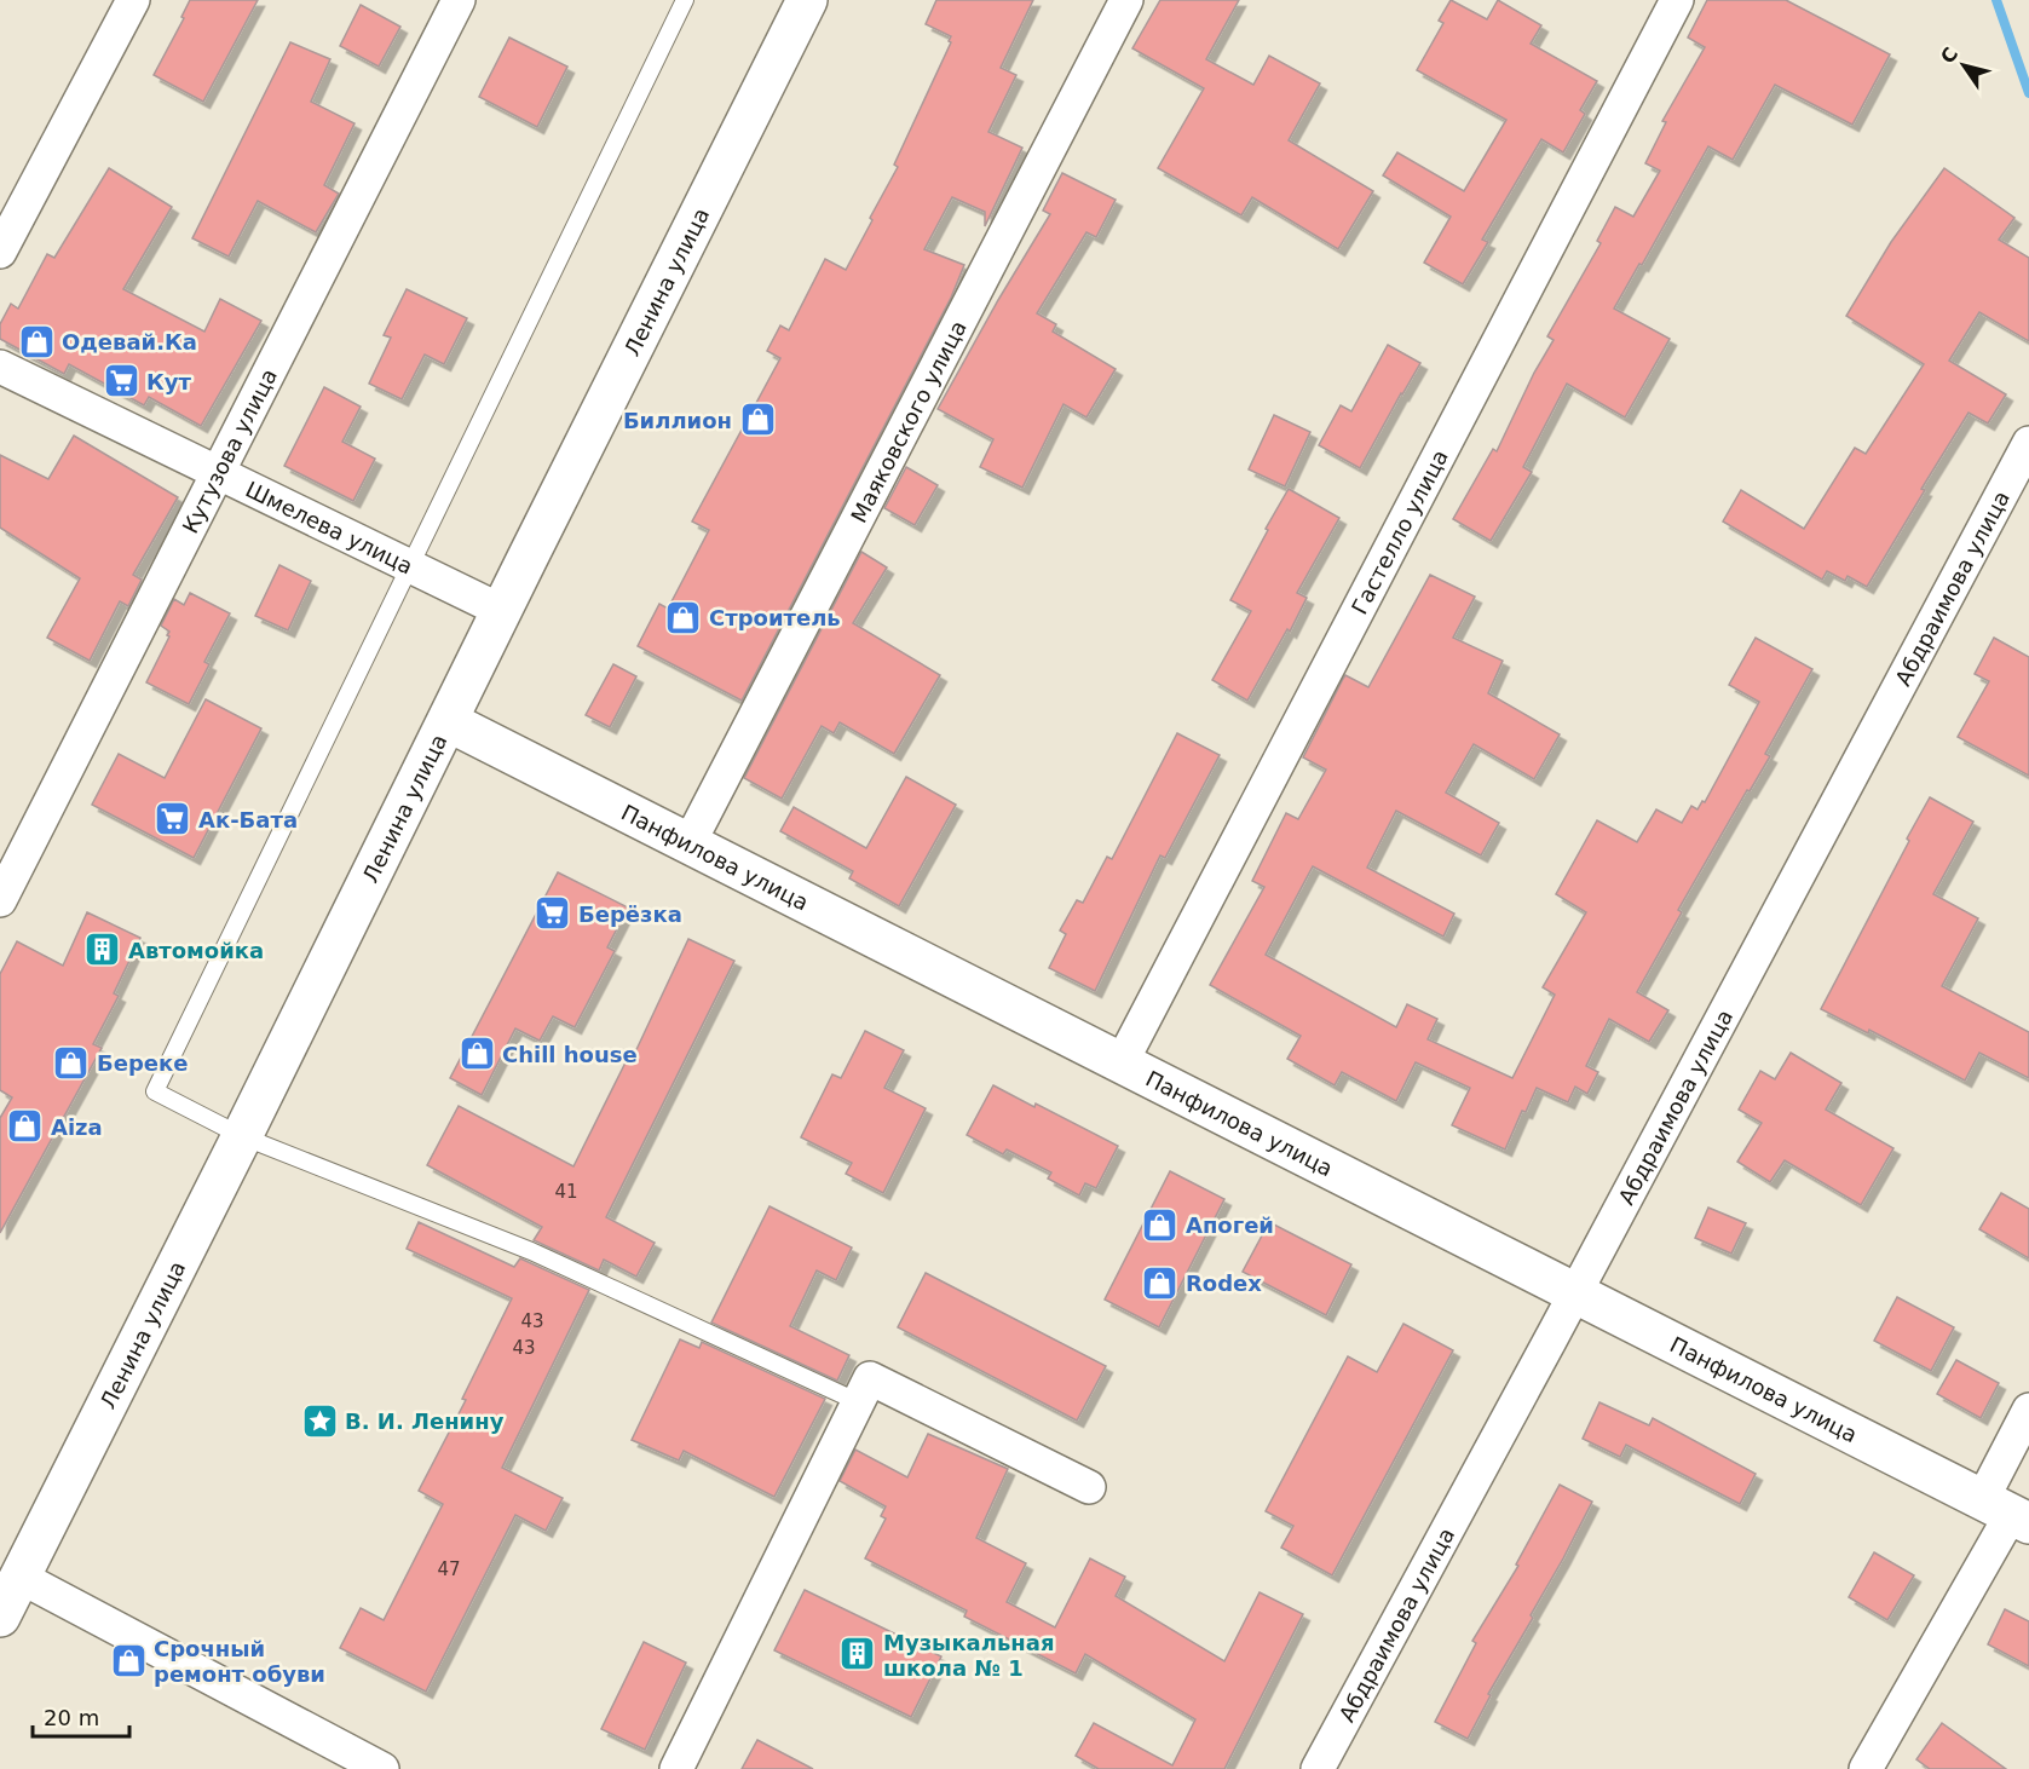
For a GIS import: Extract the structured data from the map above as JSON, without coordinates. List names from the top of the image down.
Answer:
{
  "streets": {
    "main road": ["Ленина улица", "Панфилова улица"],
    "street": [
      "Маяковского улица",
      "Кутузова улица",
      "Шмелева улица",
      "Гастелло улица",
      "Абдраимова улица"
    ]
  },
  "crossings": [
    ["Ленина улица", "Шмелева улица"],
    ["Ленина улица", "Панфилова улица"],
    ["Маяковского улица", "Панфилова улица"],
    ["Кутузова улица", "Шмелева улица"],
    ["Гастелло улица", "Панфилова улица"],
    ["Абдраимова улица", "Панфилова улица"]
  ],
  "places": {
    "shop": [
      "Одевай.Ка",
      "Биллион",
      "Строитель",
      "Chill house",
      "Береке",
      "Aiza",
      "Апогей",
      "Rodex",
      "Срочный ремонт обуви"
    ],
    "supermarket": ["Кут", "Ак-Бата", "Берёзка"],
    "building": ["Автомойка", "Музыкальная школа № 1"],
    "place": ["В. И. Ленину"]
  },
  "house_numbers": [
    "41",
    "43",
    "43",
    "47"
  ],
  "scale_bar": "20 m",
  "north": "top left"
}
